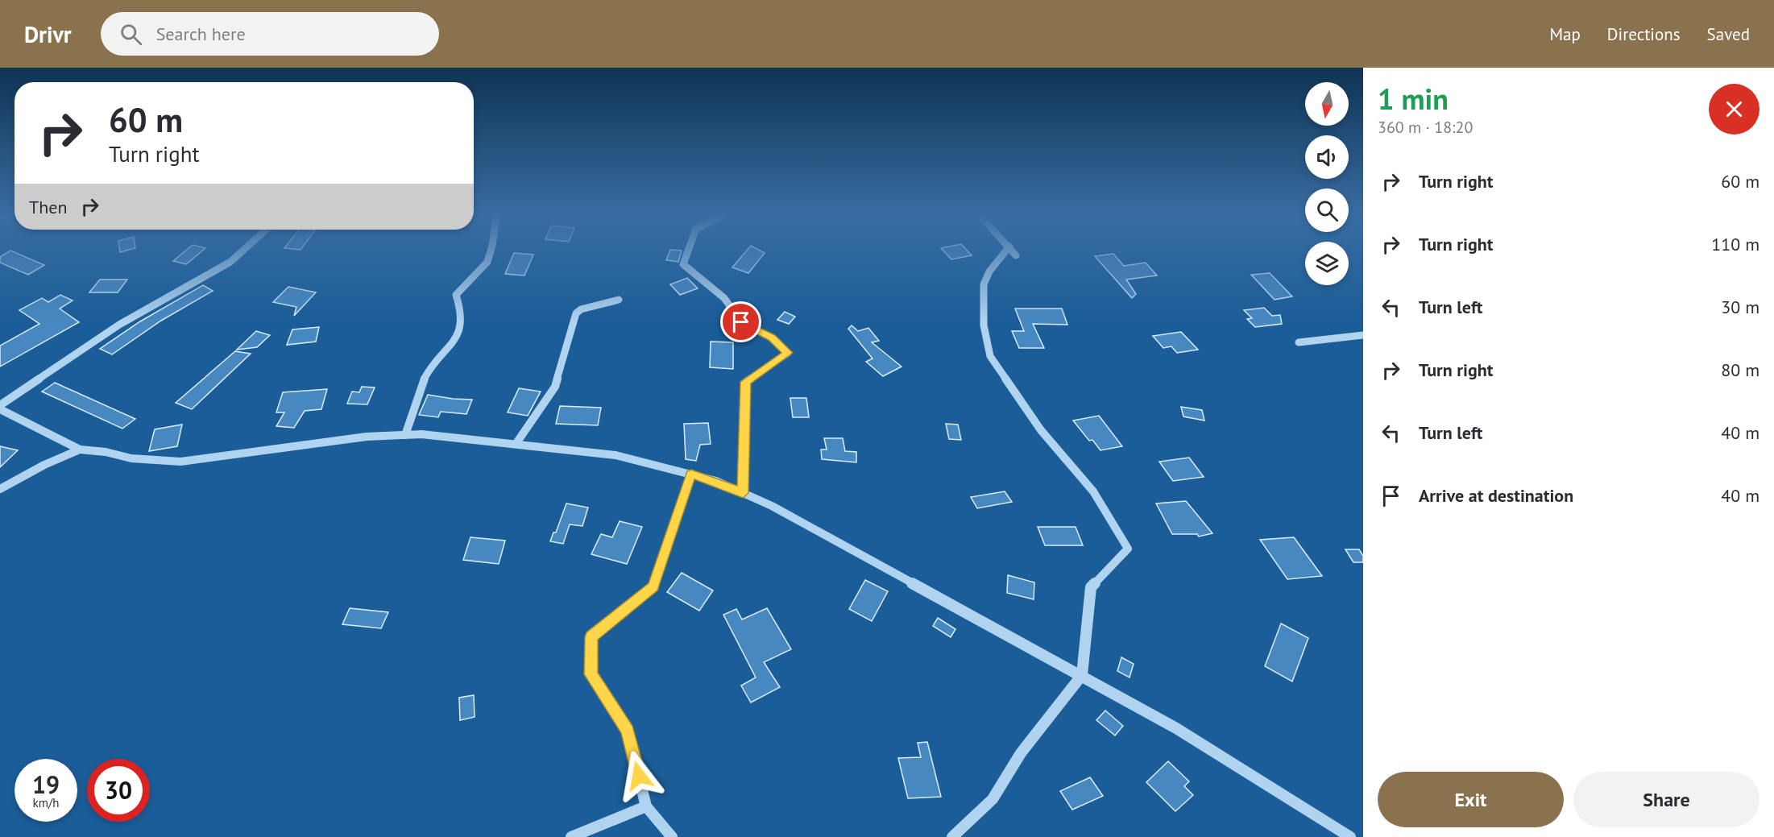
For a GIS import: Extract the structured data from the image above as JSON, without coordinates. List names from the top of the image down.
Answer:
{
  "north": "bottom",
  "page": {
    "header": "Drivr",
    "search": "Search here",
    "nav": ["Map", "Directions", "Saved"],
    "heading": ["1 min", "360 m · 18:20"],
    "turn": ["60 m", "Turn right"],
    "list": [
      {
        "name": "Turn right",
        "value": "60 m"
      },
      {
        "name": "Turn right",
        "value": "110 m"
      },
      {
        "name": "Turn left",
        "value": "30 m"
      },
      {
        "name": "Turn right",
        "value": "80 m"
      },
      {
        "name": "Turn left",
        "value": "40 m"
      },
      {
        "name": "Arrive at destination",
        "value": "40 m"
      }
    ],
    "then": "Then",
    "speed": "19 km/h",
    "limit": "30",
    "buttons": ["Exit", "Share"]
  }
}
